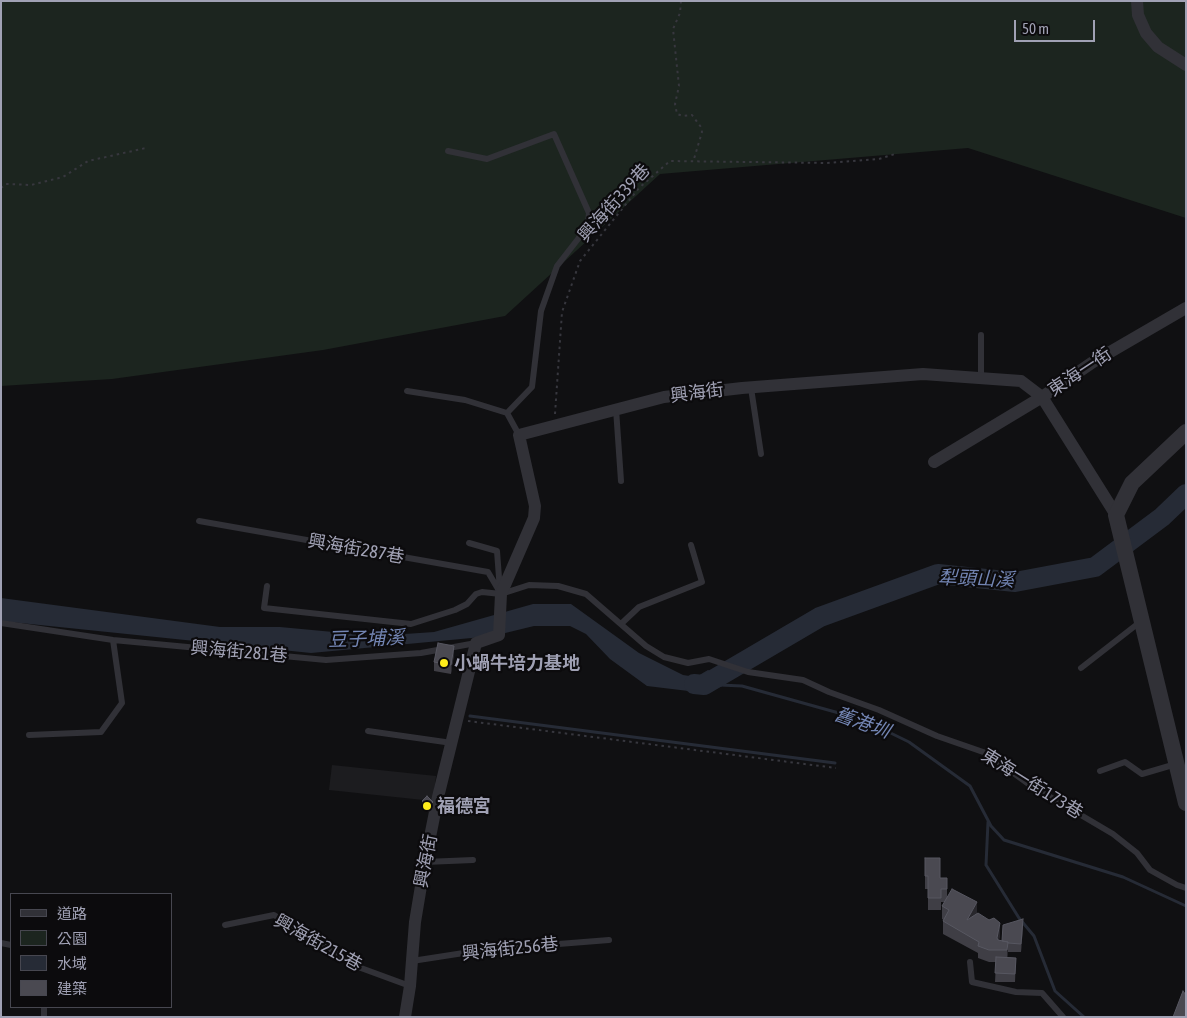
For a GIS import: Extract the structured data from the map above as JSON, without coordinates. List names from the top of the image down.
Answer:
{
  "streets": {
    "street": ["東海一街", "興海街"],
    "lane": [
      "興海街287巷",
      "興海街281巷",
      "東海一街173巷",
      "興海街215巷",
      "興海街256巷"
    ],
    "path": ["興海街339巷"]
  },
  "crossings": [
    ["興海街339巷", "興海街"],
    ["東海一街", "興海街"],
    ["興海街", "興海街281巷"],
    ["興海街", "興海街215巷"],
    ["興海街", "興海街256巷"]
  ],
  "water": ["犁頭山溪", "豆子埔溪", "舊港圳"],
  "places": ["小蝸牛培力基地", "福德宮"],
  "legend": [
    "道路",
    "公園",
    "水域",
    "建築"
  ],
  "scale_bar": "50 m"
}
